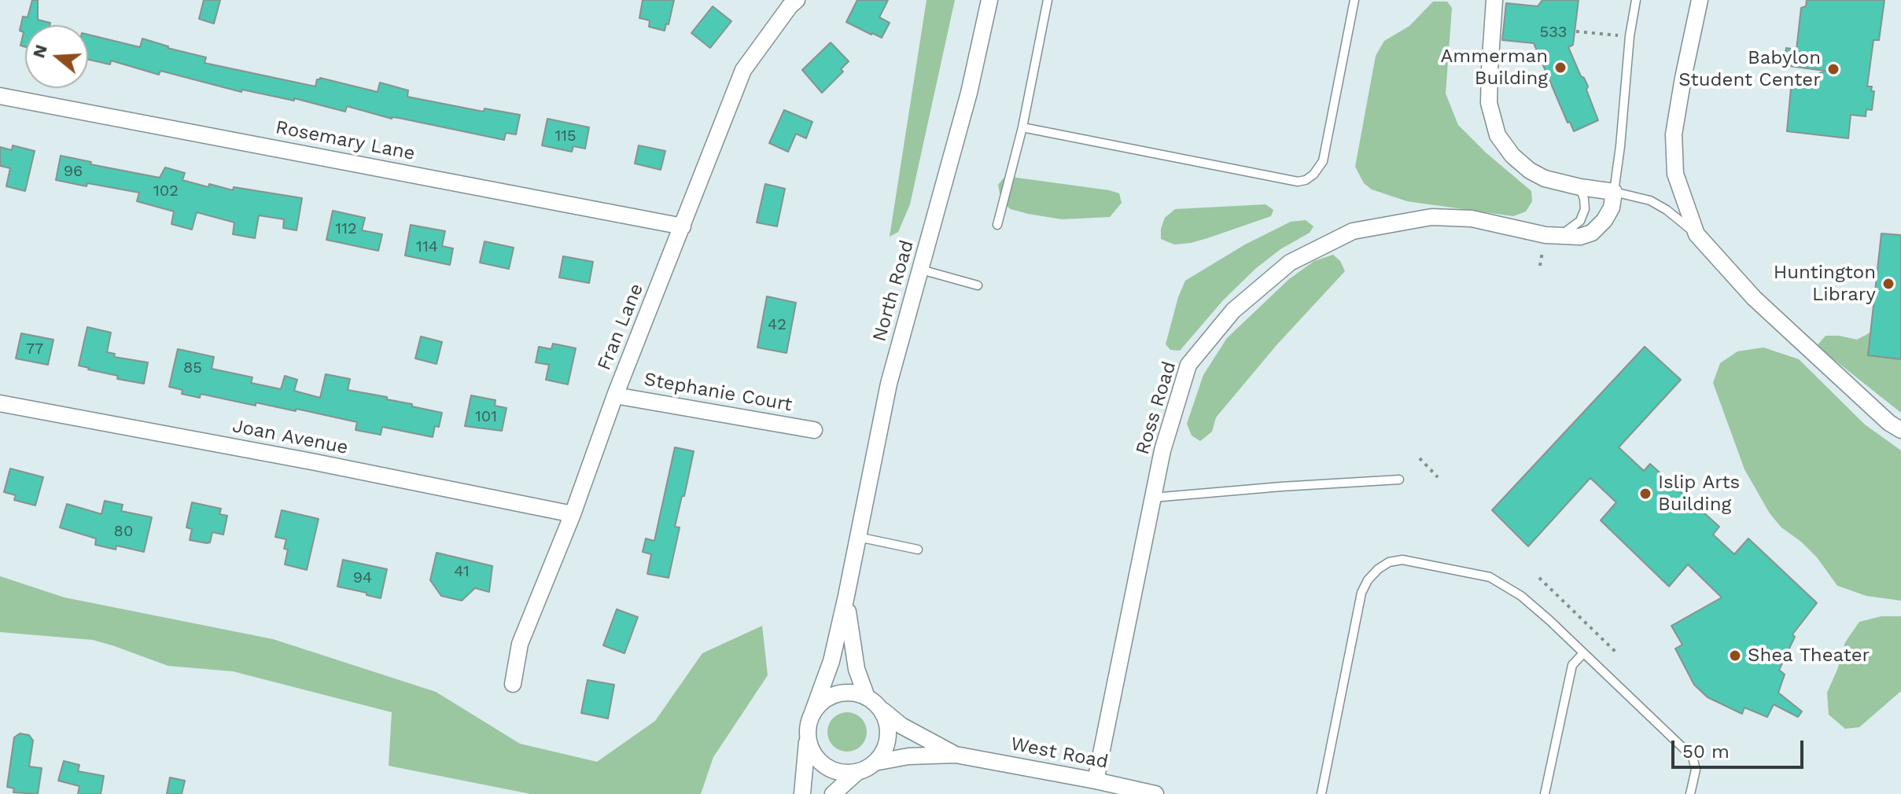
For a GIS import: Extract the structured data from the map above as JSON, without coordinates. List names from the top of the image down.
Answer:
{
  "streets": {
    "street": [
      "Rosemary Lane",
      "North Road",
      "Fran Lane",
      "Stephanie Court",
      "Ross Road",
      "Joan Avenue",
      "West Road"
    ]
  },
  "crossings": [
    ["Rosemary Lane", "Fran Lane"],
    ["North Road", "West Road"],
    ["Fran Lane", "Stephanie Court"],
    ["Fran Lane", "Joan Avenue"],
    ["Ross Road", "West Road"]
  ],
  "places": [
    "Ammerman Building",
    "Babylon Student Center",
    "Huntington Library",
    "Islip Arts Building",
    "Shea Theater"
  ],
  "house_numbers": [
    "533",
    "115",
    "96",
    "102",
    "112",
    "114",
    "42",
    "77",
    "85",
    "101",
    "80",
    "41",
    "94"
  ],
  "scale_bar": "50 m",
  "north": "left"
}
